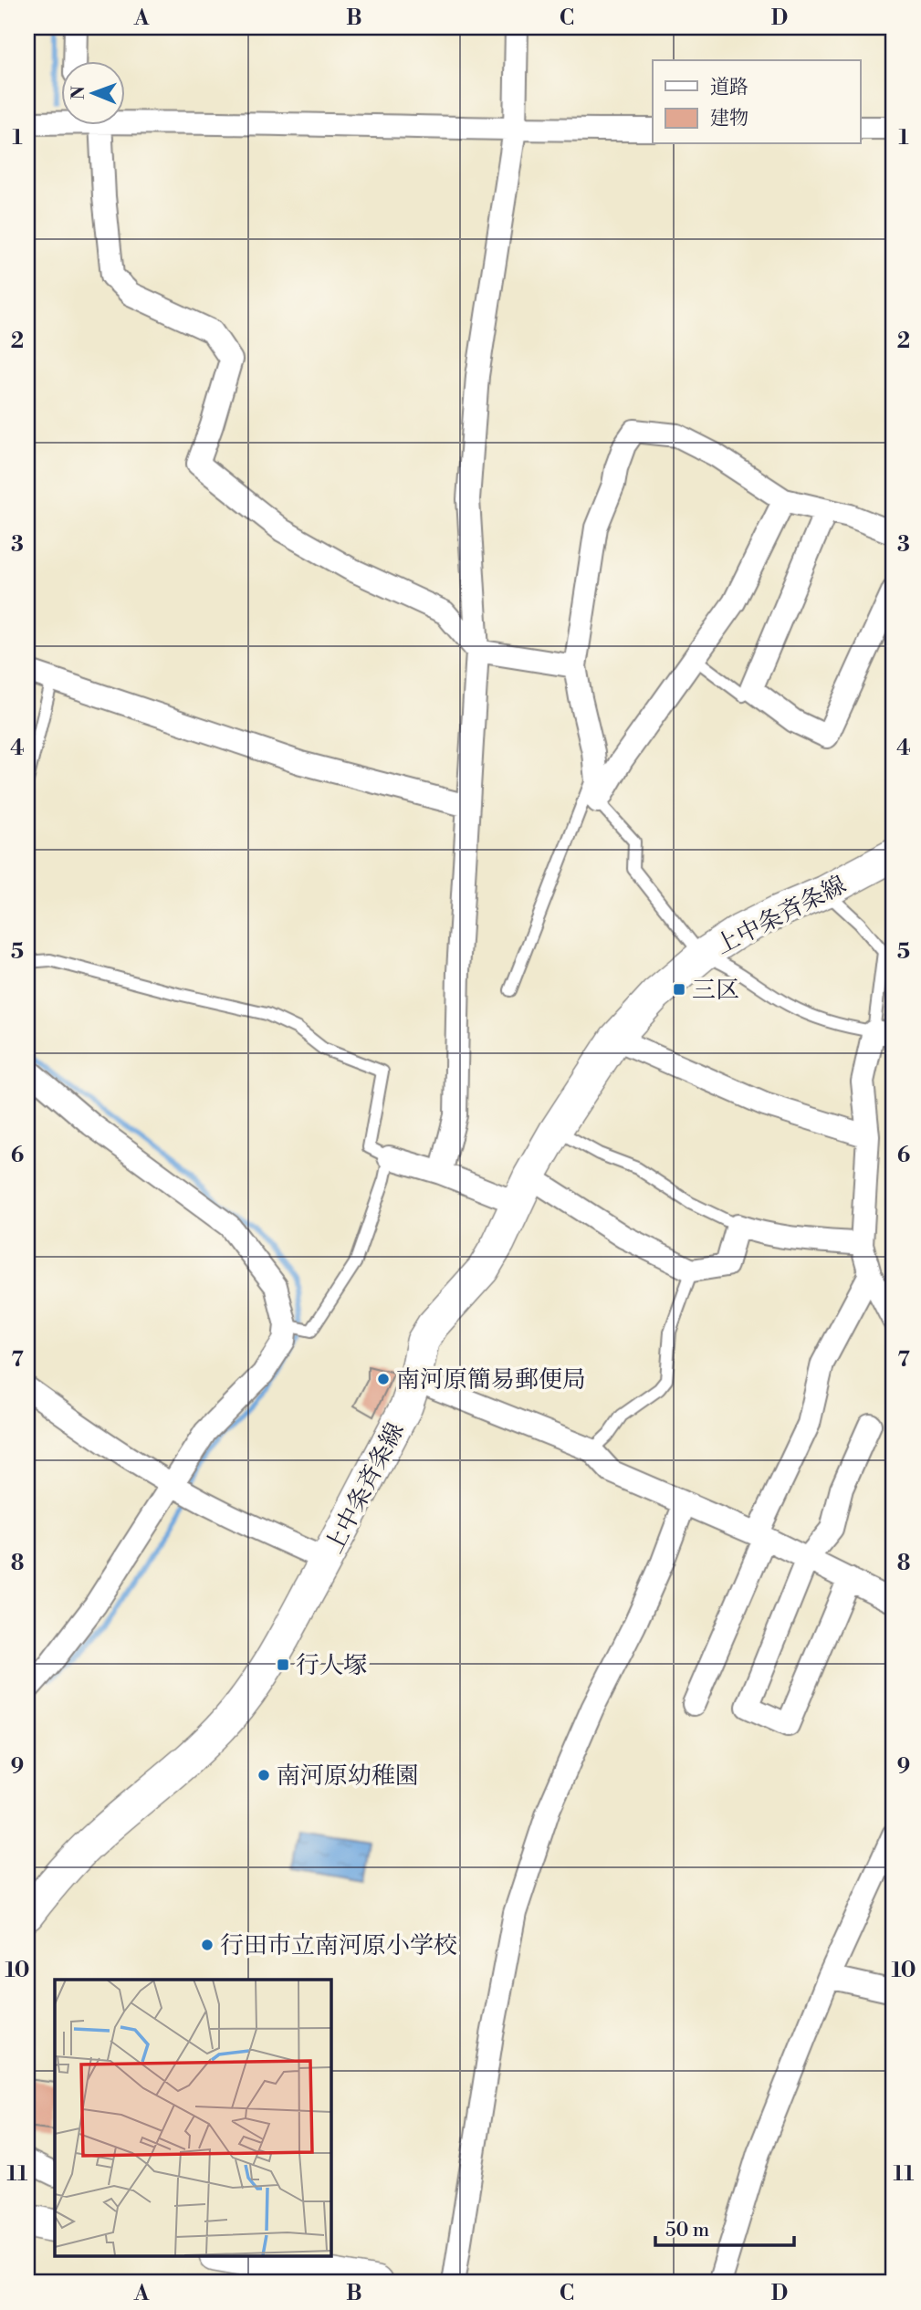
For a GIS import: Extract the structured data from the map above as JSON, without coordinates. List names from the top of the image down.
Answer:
{
  "streets": {
    "main road": ["上中条斉条線"]
  },
  "places": {
    "transit": ["三区", "行人塚"],
    "other": ["南河原簡易郵便局", "南河原幼稚園", "行田市立南河原小学校"]
  },
  "legend": ["道路", "建物"],
  "scale_bar": "50 m",
  "north": "left",
  "grid": {
    "columns": [
      "A",
      "B",
      "C",
      "D"
    ],
    "rows": [
      "1",
      "2",
      "3",
      "4",
      "5",
      "6",
      "7",
      "8",
      "9",
      "10",
      "11"
    ]
  }
}
